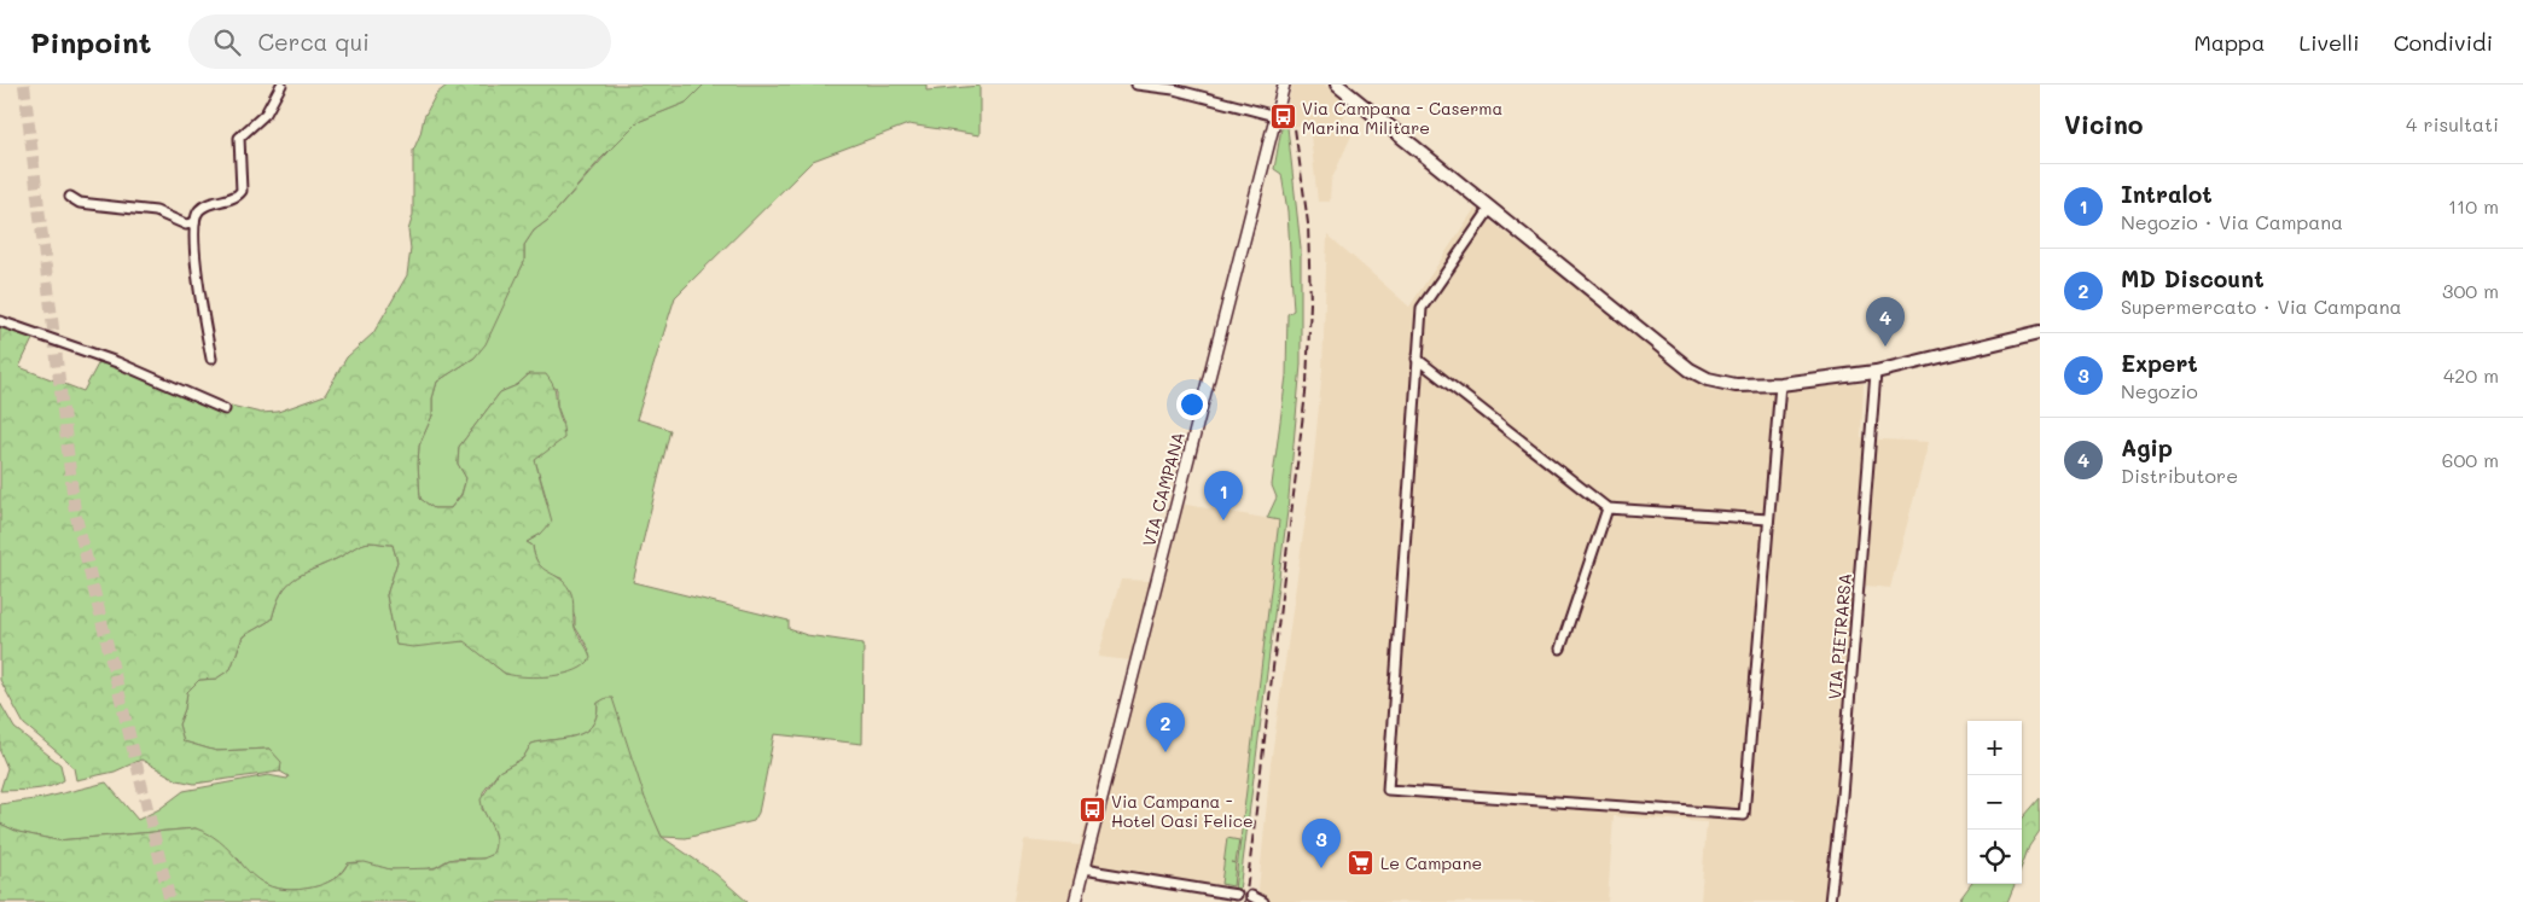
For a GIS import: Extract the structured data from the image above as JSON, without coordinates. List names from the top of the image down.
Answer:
{
  "streets": {
    "street": ["VIA CAMPANA", "VIA PIETRARSA"]
  },
  "places": {
    "bus stop": ["Via Campana - Caserma Marina Militare", "Via Campana - Hotel Oasi Felice"],
    "supermarket": ["Le Campane"]
  },
  "page": {
    "header": "Pinpoint",
    "search": "Cerca qui",
    "nav": ["Mappa", "Livelli", "Condividi"],
    "heading": ["Vicino", "4 risultati"],
    "list": [
      {
        "mark": "1",
        "name": "Intralot",
        "note": "Negozio · Via Campana",
        "value": "110 m"
      },
      {
        "mark": "2",
        "name": "MD Discount",
        "note": "Supermercato · Via Campana",
        "value": "300 m"
      },
      {
        "mark": "3",
        "name": "Expert",
        "note": "Negozio",
        "value": "420 m"
      },
      {
        "mark": "4",
        "name": "Agip",
        "note": "Distributore",
        "value": "600 m"
      }
    ],
    "pins": [
      "4",
      "1",
      "2",
      "3"
    ],
    "map_buttons": ["+", "−"]
  }
}
